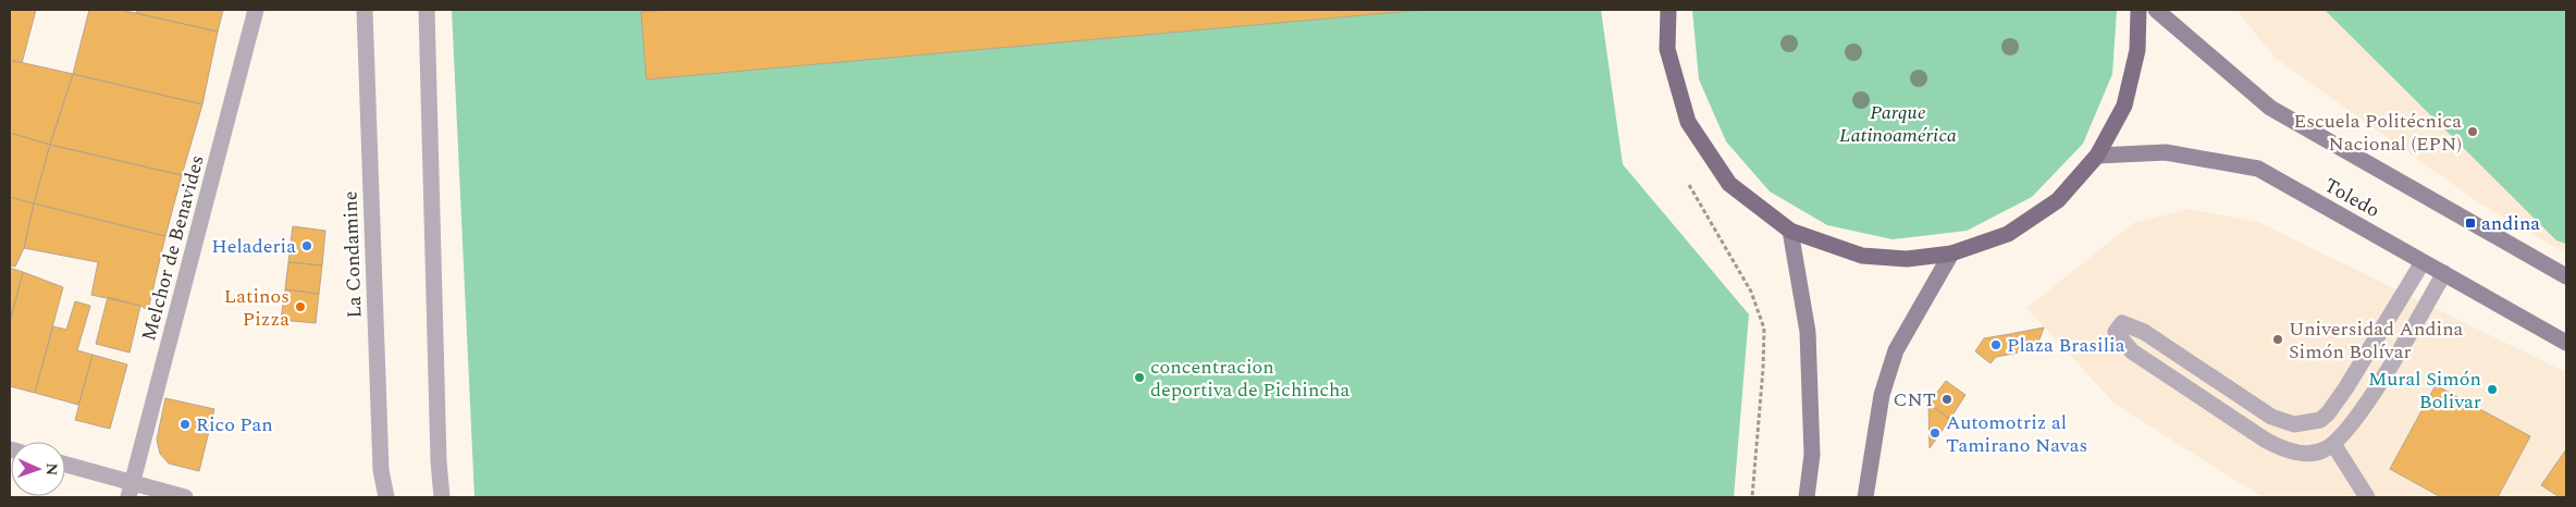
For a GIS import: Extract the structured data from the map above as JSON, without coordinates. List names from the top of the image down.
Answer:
{
  "streets": {
    "street": ["Toledo", "Melchor de Benavides", "La Condamine"]
  },
  "parks": ["Parque Latinoamérica"],
  "places": {
    "other": [
      "Escuela Politécnica Nacional (EPN)",
      "Heladeria",
      "Latinos Pizza",
      "Universidad Andina Simón Bolívar",
      "Plaza Brasilia",
      "concentracion deportiva de Pichincha",
      "Mural Simón Bolivar",
      "CNT",
      "Rico Pan",
      "Automotriz al Tamirano Navas"
    ],
    "transit": ["andina"]
  },
  "north": "right"
}
